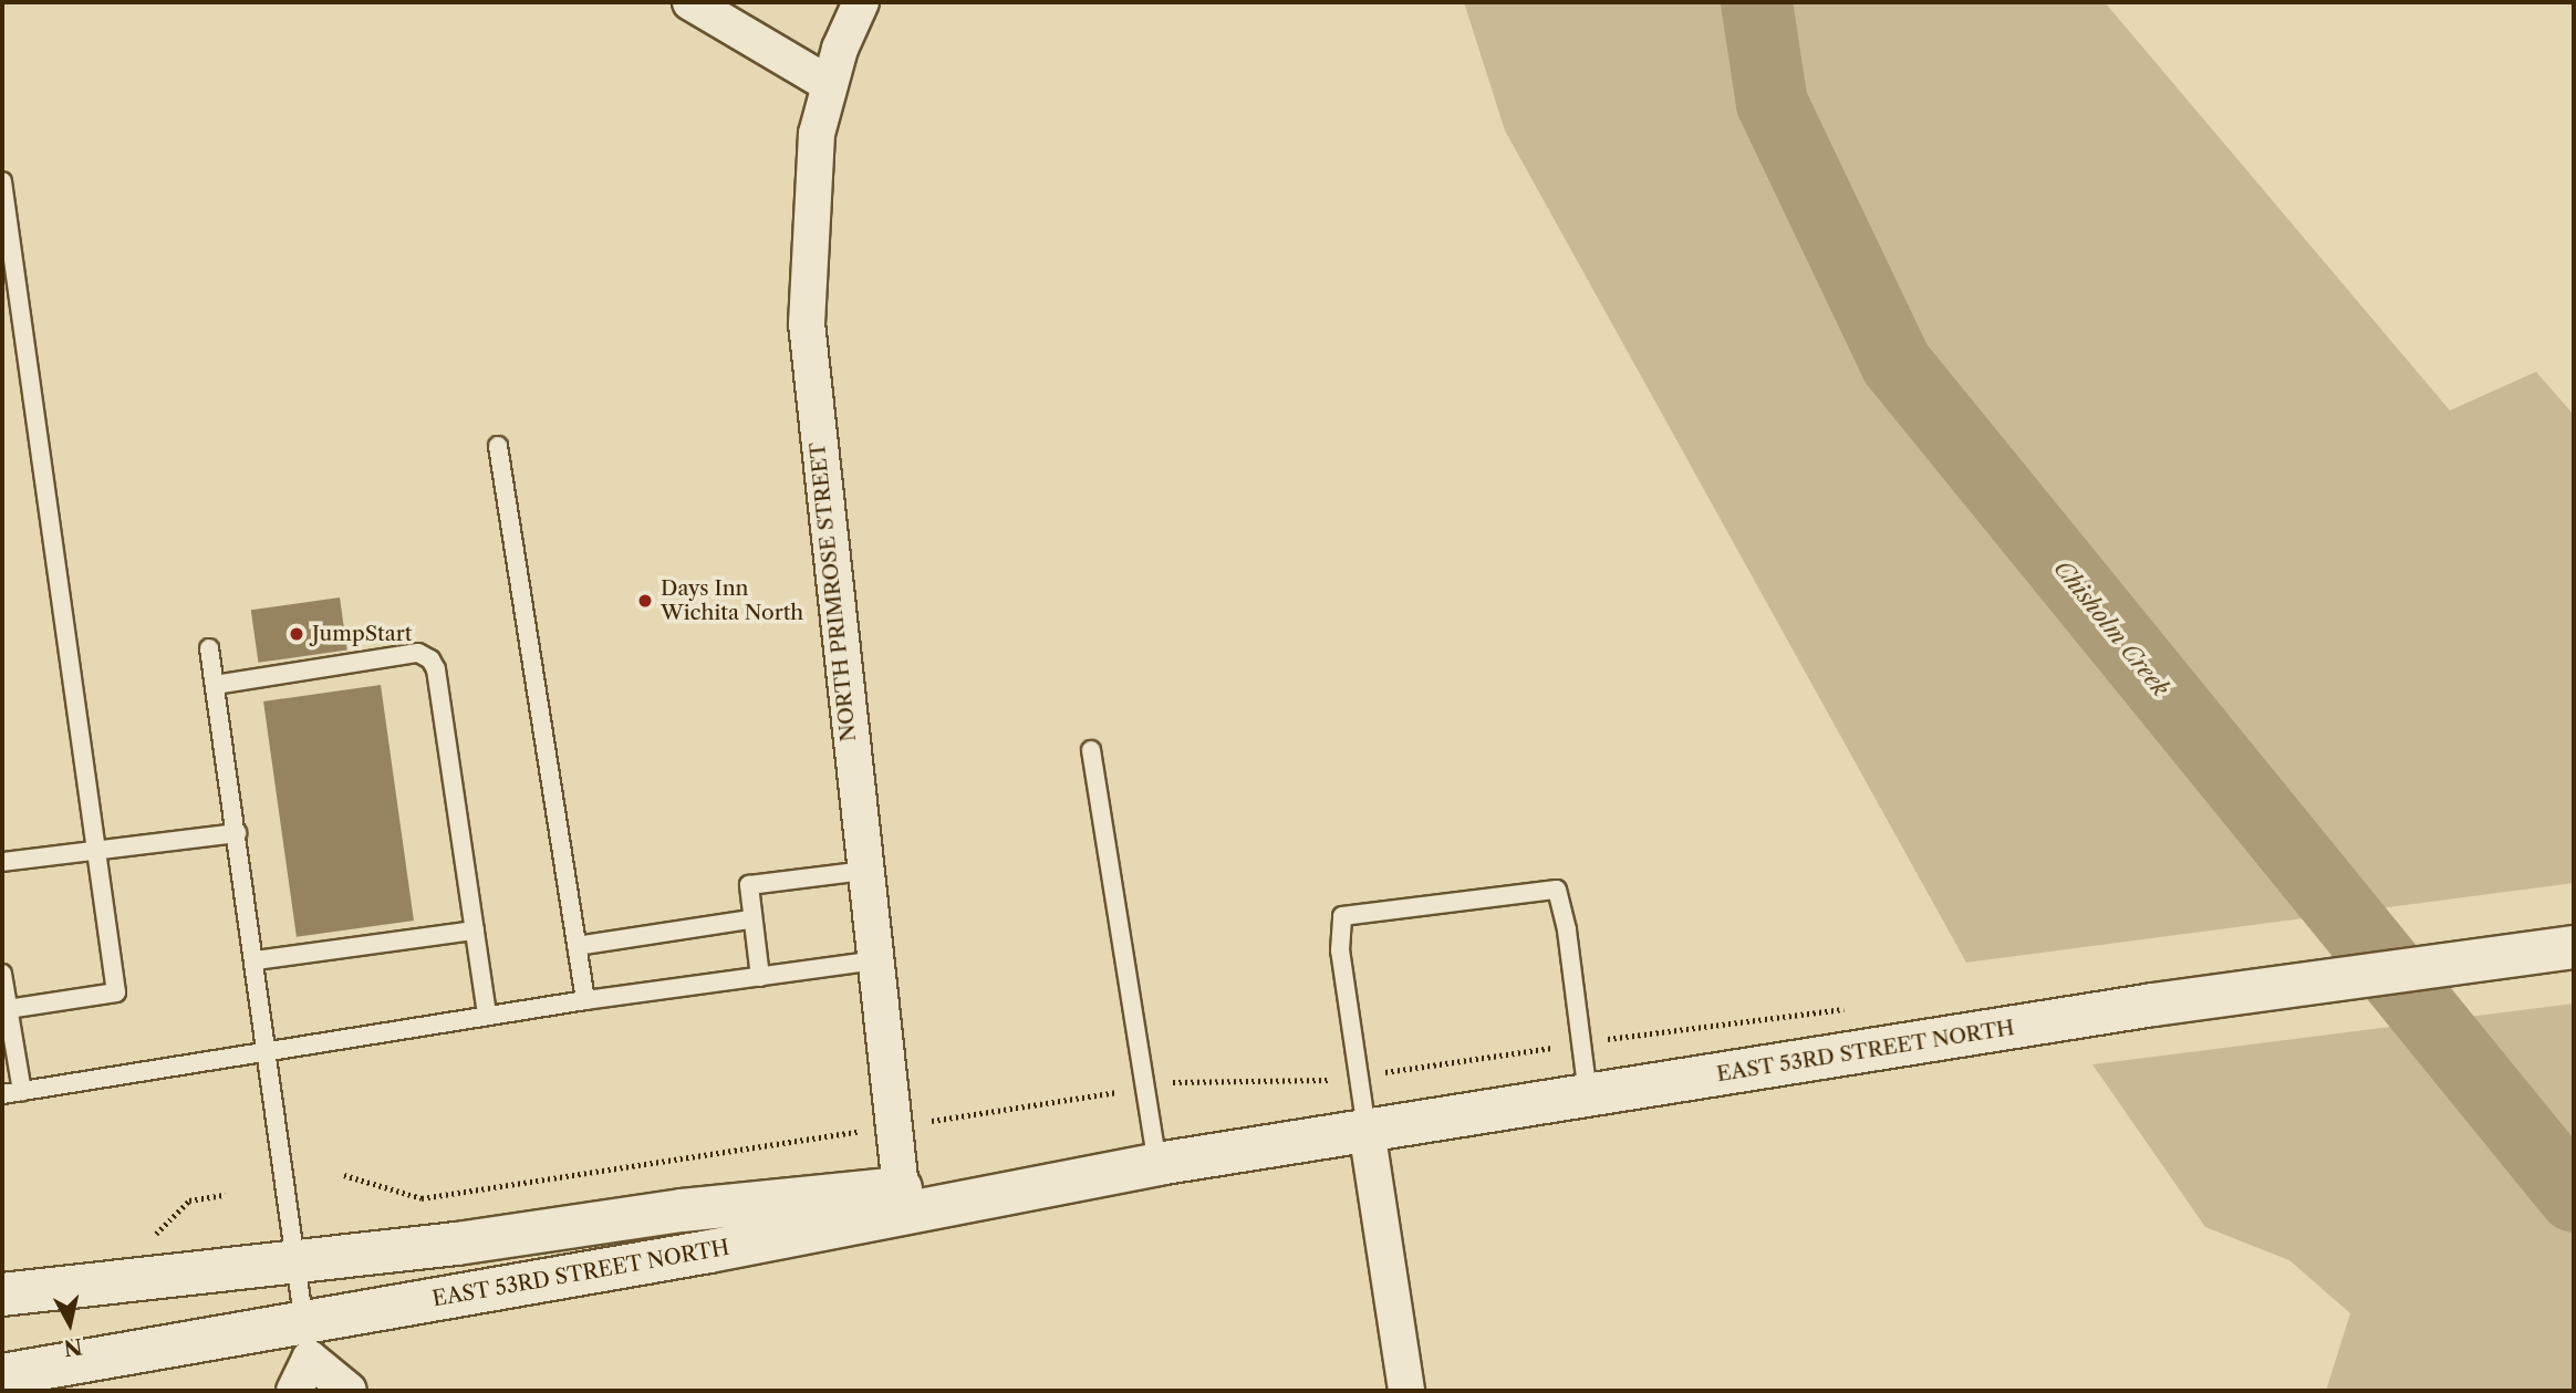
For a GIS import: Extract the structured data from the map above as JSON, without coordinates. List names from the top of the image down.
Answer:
{
  "streets": {
    "main road": ["EAST 53RD STREET NORTH"],
    "street": ["NORTH PRIMROSE STREET"]
  },
  "crossings": [
    ["NORTH PRIMROSE STREET", "EAST 53RD STREET NORTH"]
  ],
  "water": ["Chisholm Creek"],
  "places": ["Days Inn Wichita North", "JumpStart"],
  "north": "bottom"
}
